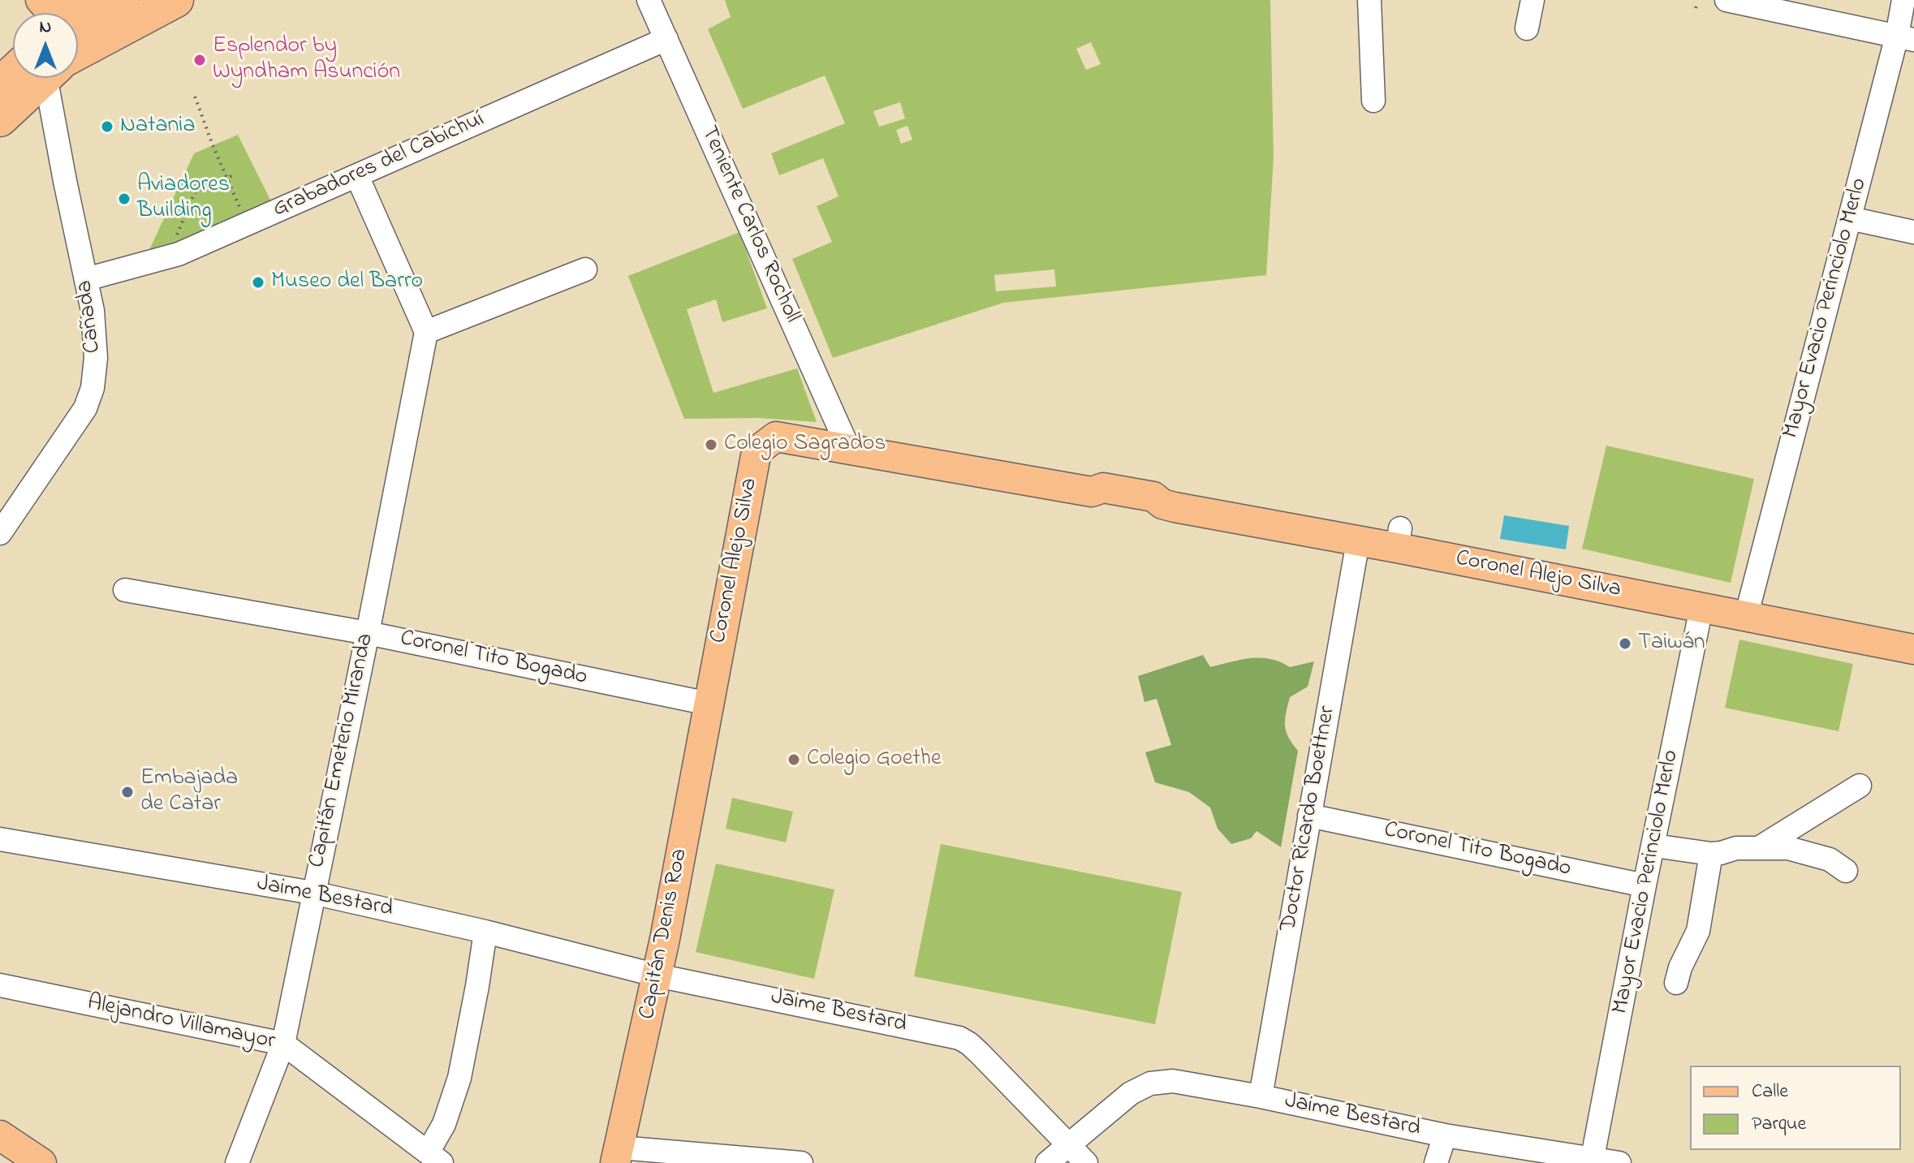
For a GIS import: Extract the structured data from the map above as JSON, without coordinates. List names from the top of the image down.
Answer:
{
  "streets": {
    "main road": ["Coronel Alejo Silva", "Capitán Denis Roa"],
    "street": [
      "Grabadores del Cabichuí",
      "Teniente Carlos Rocholl",
      "Mayor Evacio Perinciolo Merlo",
      "Cañada",
      "Coronel Tito Bogado",
      "Capitán Emeterio Miranda",
      "Doctor Ricardo Boettner",
      "Jaime Bestard",
      "Alejandro Villamayor"
    ]
  },
  "crossings": [
    ["Grabadores del Cabichuí", "Teniente Carlos Rocholl"],
    ["Grabadores del Cabichuí", "Cañada"],
    ["Teniente Carlos Rocholl", "Coronel Alejo Silva"],
    ["Mayor Evacio Perinciolo Merlo", "Coronel Alejo Silva"],
    ["Mayor Evacio Perinciolo Merlo", "Coronel Tito Bogado"],
    ["Mayor Evacio Perinciolo Merlo", "Jaime Bestard"],
    ["Coronel Alejo Silva", "Coronel Tito Bogado"],
    ["Coronel Alejo Silva", "Doctor Ricardo Boettner"],
    ["Coronel Alejo Silva", "Capitán Denis Roa"],
    ["Coronel Tito Bogado", "Capitán Emeterio Miranda"],
    ["Coronel Tito Bogado", "Doctor Ricardo Boettner"],
    ["Coronel Tito Bogado", "Capitán Denis Roa"],
    ["Capitán Emeterio Miranda", "Jaime Bestard"],
    ["Capitán Emeterio Miranda", "Alejandro Villamayor"],
    ["Doctor Ricardo Boettner", "Jaime Bestard"],
    ["Jaime Bestard", "Capitán Denis Roa"]
  ],
  "places": [
    "Esplendor by Wyndham Asunción",
    "Natania",
    "Aviadores Building",
    "Museo del Barro",
    "Colegio Sagrados",
    "Taiwán",
    "Colegio Goethe",
    "Embajada de Catar"
  ],
  "legend": ["Calle", "Parque"],
  "north": "top"
}
